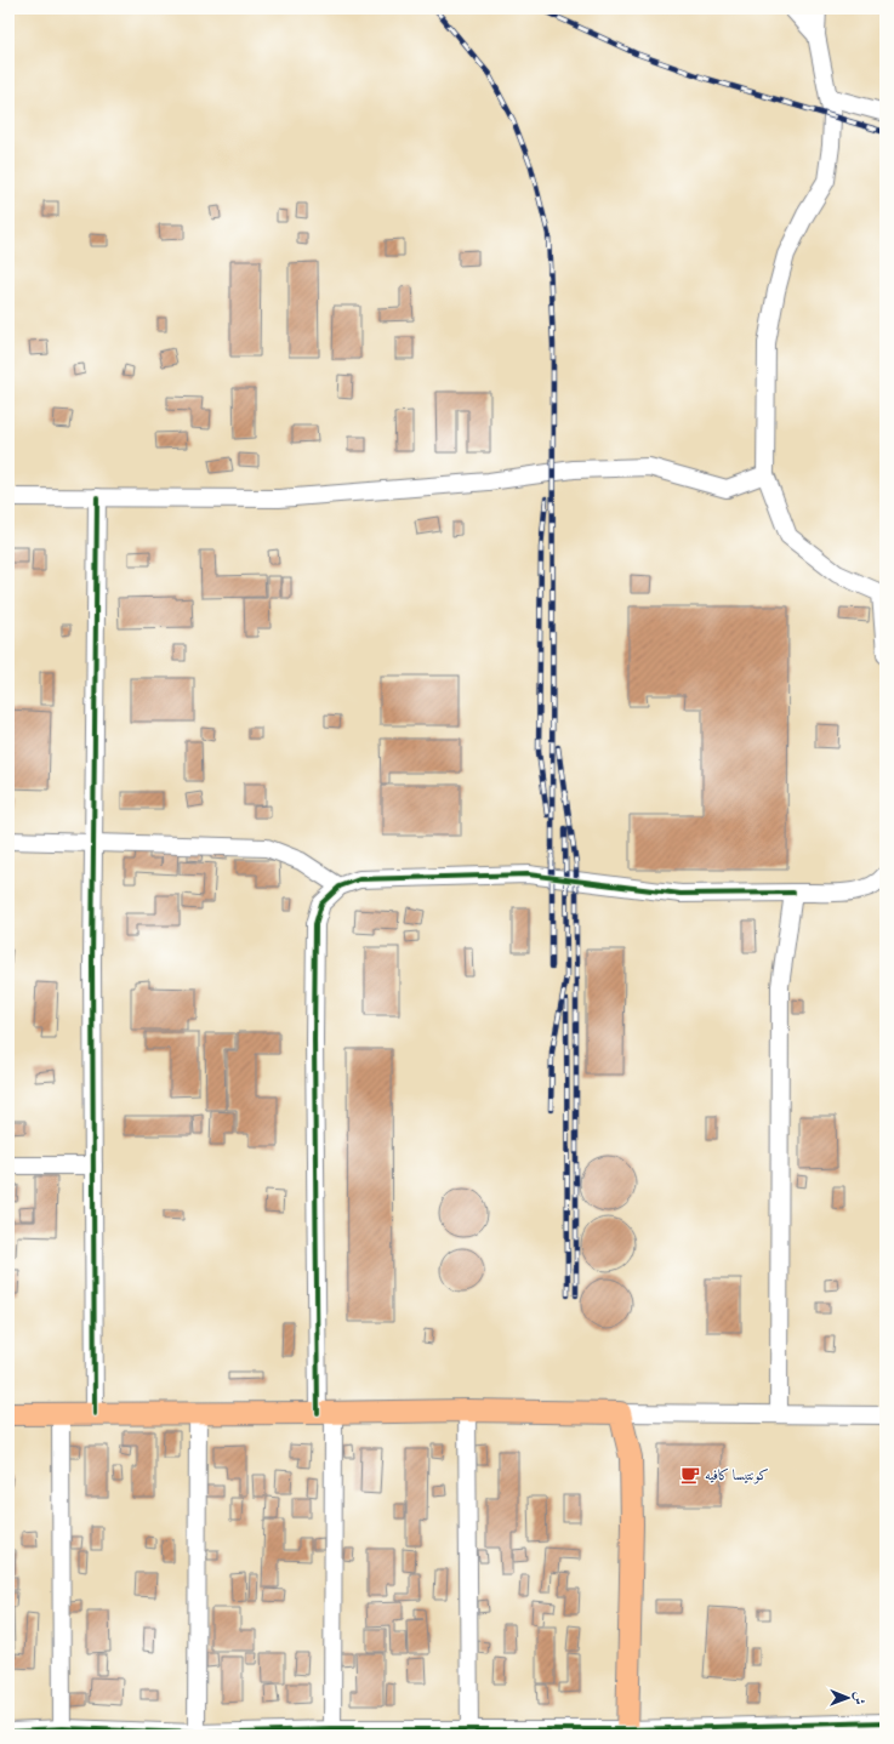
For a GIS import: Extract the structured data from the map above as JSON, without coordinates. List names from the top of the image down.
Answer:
{
  "places": {
    "cafe": ["كونتيسا كافيه"]
  },
  "north": "right"
}
